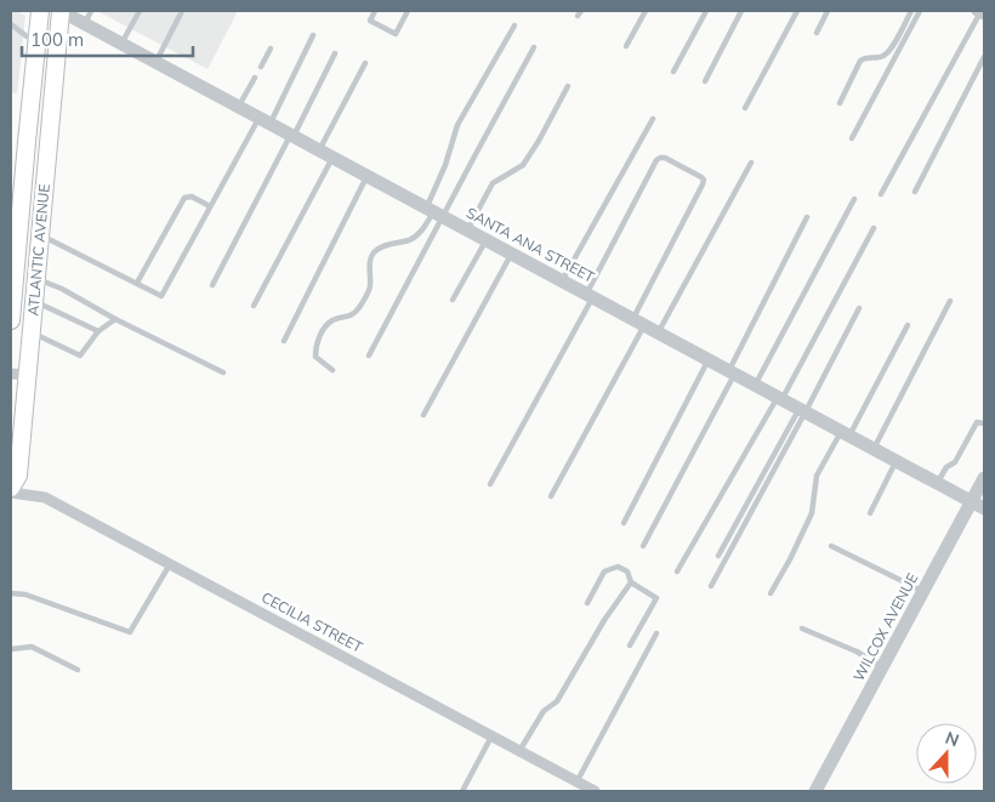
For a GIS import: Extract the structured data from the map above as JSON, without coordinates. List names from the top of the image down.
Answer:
{
  "streets": {
    "main road": ["ATLANTIC AVENUE"],
    "street": ["SANTA ANA STREET", "CECILIA STREET", "WILCOX AVENUE"]
  },
  "crossings": [
    ["SANTA ANA STREET", "ATLANTIC AVENUE"],
    ["SANTA ANA STREET", "WILCOX AVENUE"]
  ],
  "scale_bar": "100 m",
  "north": "top"
}
